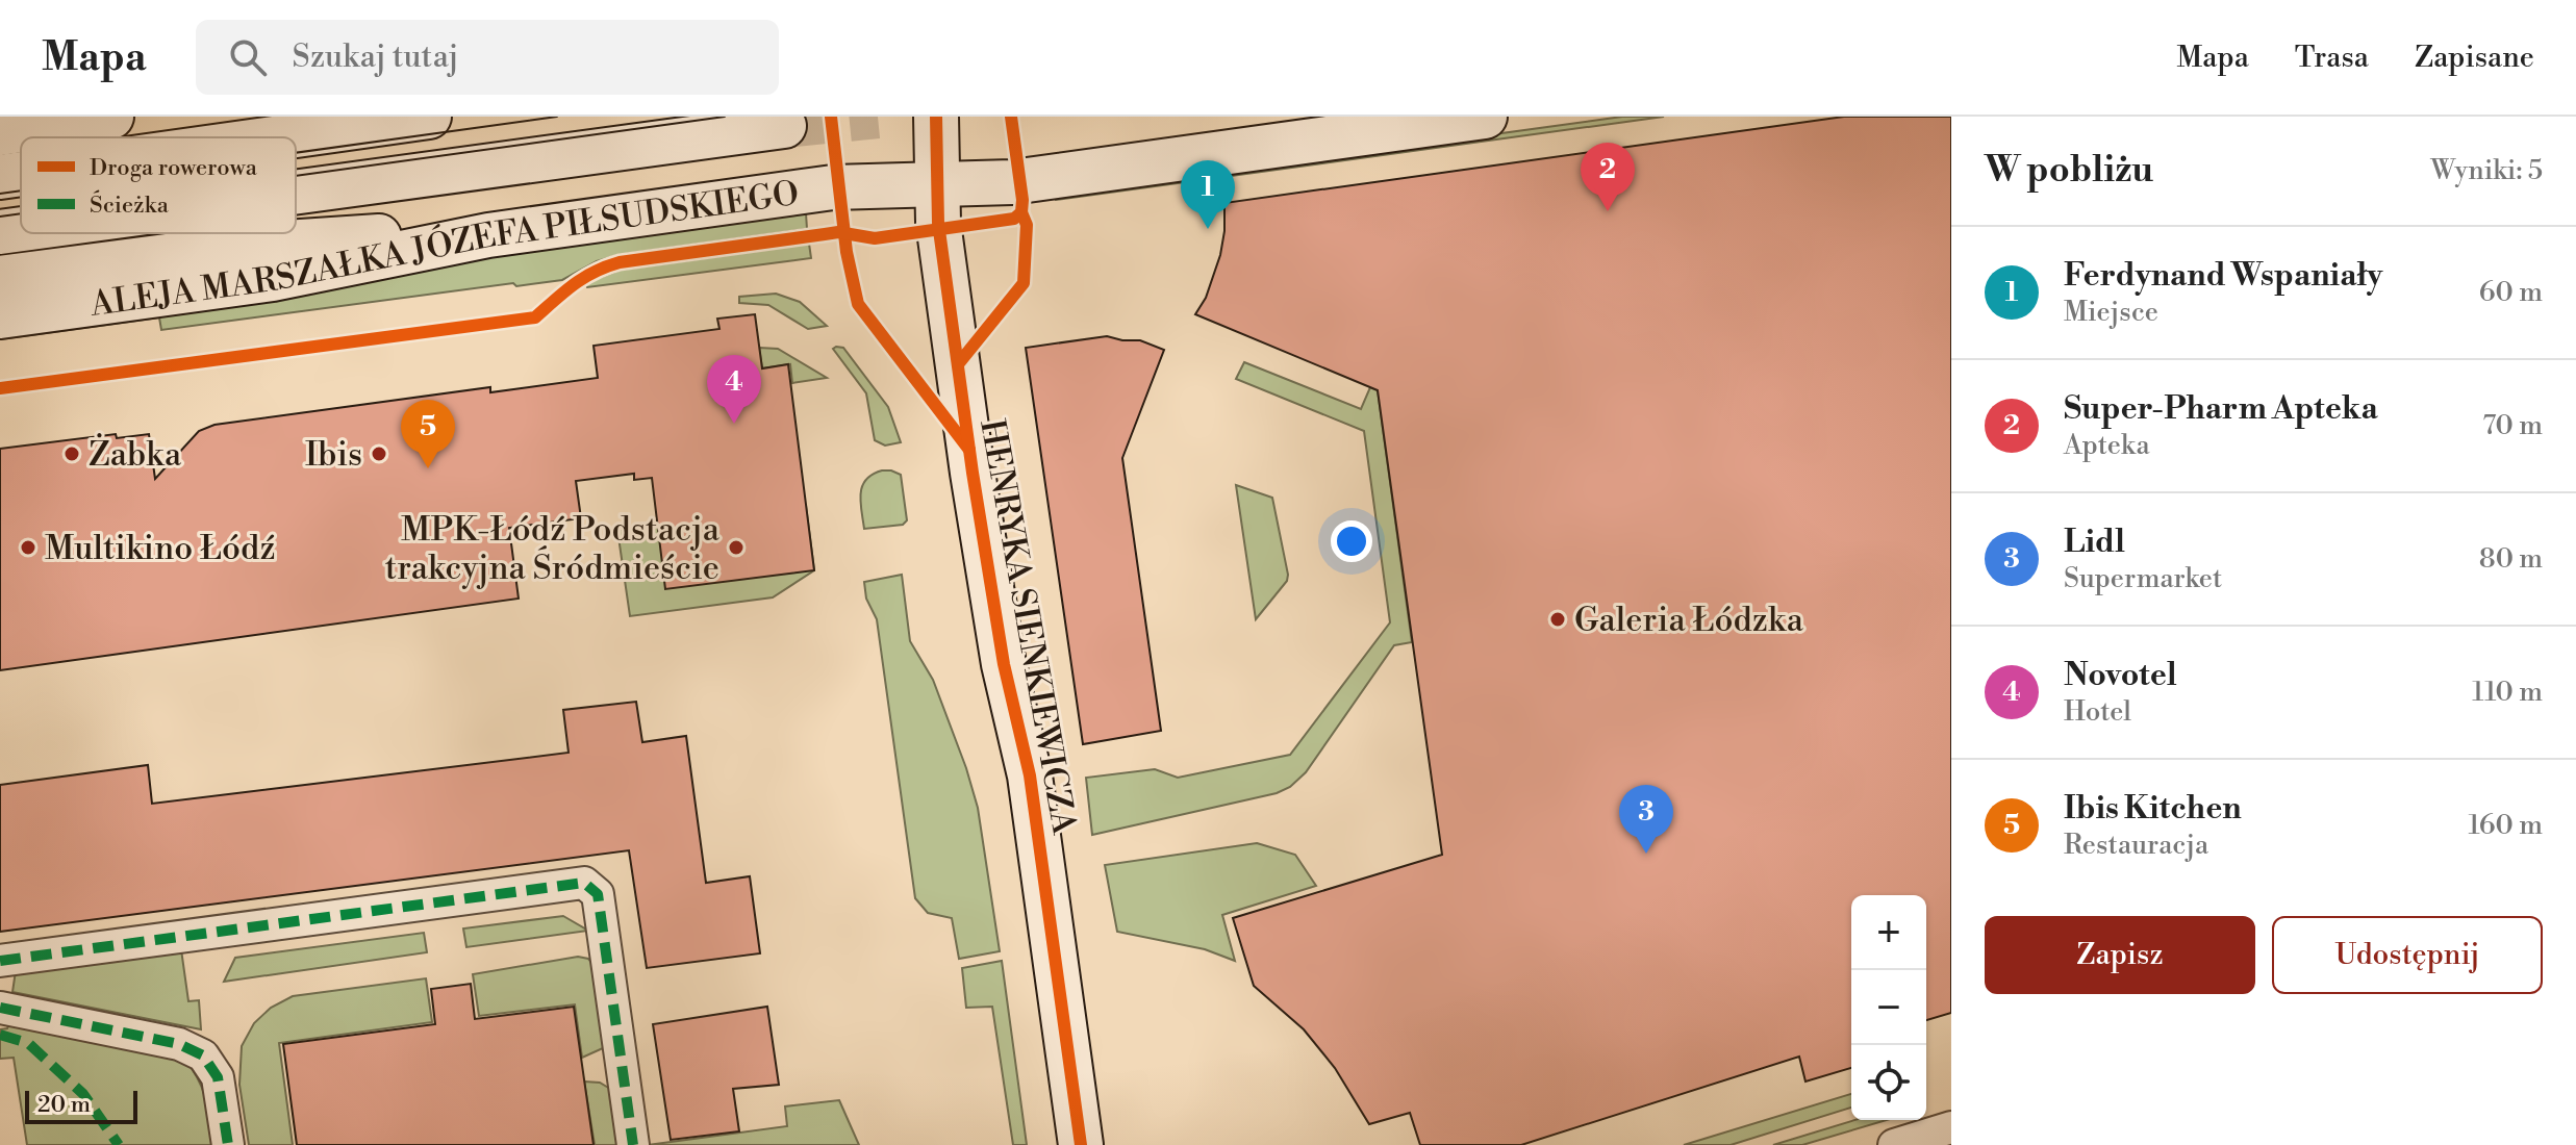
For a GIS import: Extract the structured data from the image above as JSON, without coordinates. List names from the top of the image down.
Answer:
{
  "streets": {
    "main road": ["ALEJA MARSZAŁKA JÓZEFA PIŁSUDSKIEGO", "HENRYKA SIENKIEWICZA"]
  },
  "crossings": [
    ["ALEJA MARSZAŁKA JÓZEFA PIŁSUDSKIEGO", "HENRYKA SIENKIEWICZA"]
  ],
  "places": [
    "Żabka",
    "Ibis",
    "Multikino Łódź",
    "MPK-Łódź Podstacja trakcyjna Śródmieście",
    "Galeria Łódzka"
  ],
  "legend": ["Droga rowerowa", "Ścieżka"],
  "scale_bar": "20 m",
  "page": {
    "header": "Mapa",
    "search": "Szukaj tutaj",
    "nav": ["Mapa", "Trasa", "Zapisane"],
    "heading": ["W pobliżu", "Wyniki: 5"],
    "pins": [
      "2",
      "1",
      "4",
      "5",
      "3"
    ],
    "list": [
      {
        "mark": "1",
        "name": "Ferdynand Wspaniały",
        "note": "Miejsce",
        "value": "60 m"
      },
      {
        "mark": "2",
        "name": "Super-Pharm Apteka",
        "note": "Apteka",
        "value": "70 m"
      },
      {
        "mark": "3",
        "name": "Lidl",
        "note": "Supermarket",
        "value": "80 m"
      },
      {
        "mark": "4",
        "name": "Novotel",
        "note": "Hotel",
        "value": "110 m"
      },
      {
        "mark": "5",
        "name": "Ibis Kitchen",
        "note": "Restauracja",
        "value": "160 m"
      }
    ],
    "buttons": ["Zapisz", "Udostępnij"],
    "map_buttons": ["+", "−"],
    "scale": "20 m"
  }
}
